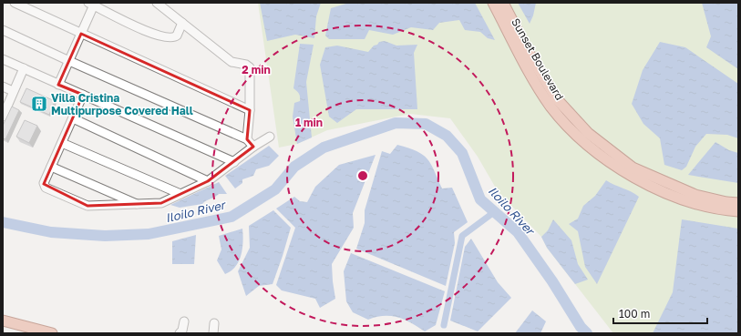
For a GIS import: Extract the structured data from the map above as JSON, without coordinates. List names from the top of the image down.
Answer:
{
  "streets": {
    "main road": ["Sunset Boulevard"]
  },
  "water": ["Iloilo River"],
  "places": {
    "building": ["Villa Cristina Multipurpose Covered Hall"]
  },
  "scale_bar": "100 m",
  "rings": ["2 min", "1 min"]
}
